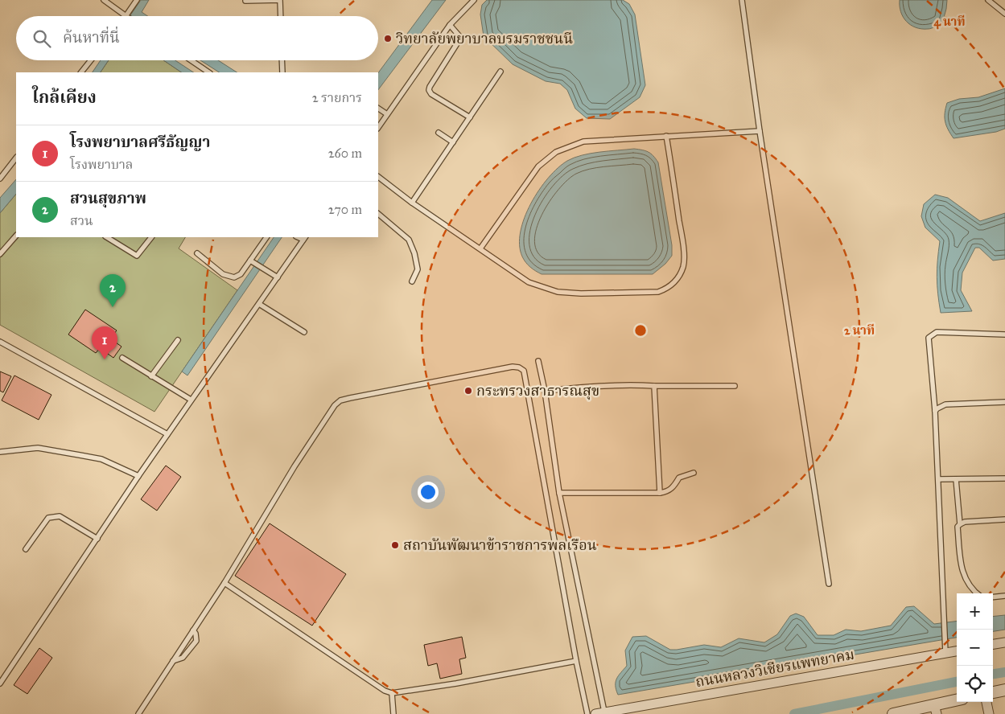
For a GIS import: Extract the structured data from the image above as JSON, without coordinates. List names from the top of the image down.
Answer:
{
  "streets": {
    "street": ["ถนนหลวงวิเชียรแพทยาคม"]
  },
  "places": ["วิทยาลัยพยาบาลบรมราชชนนี", "กระทรวงสาธารณสุข", "สถาบันพัฒนาข้าราชการพลเรือน"],
  "page": {
    "search": "ค้นหาที่นี่",
    "heading": ["ใกล้เคียง", "2 รายการ"],
    "list": [
      {
        "mark": "1",
        "name": "โรงพยาบาลศรีธัญญา",
        "note": "โรงพยาบาล",
        "value": "260 m"
      },
      {
        "mark": "2",
        "name": "สวนสุขภาพ",
        "note": "สวน",
        "value": "270 m"
      }
    ],
    "pins": ["2", "1"],
    "map_buttons": ["+", "−"]
  },
  "rings": ["4 นาที", "2 นาที"]
}
